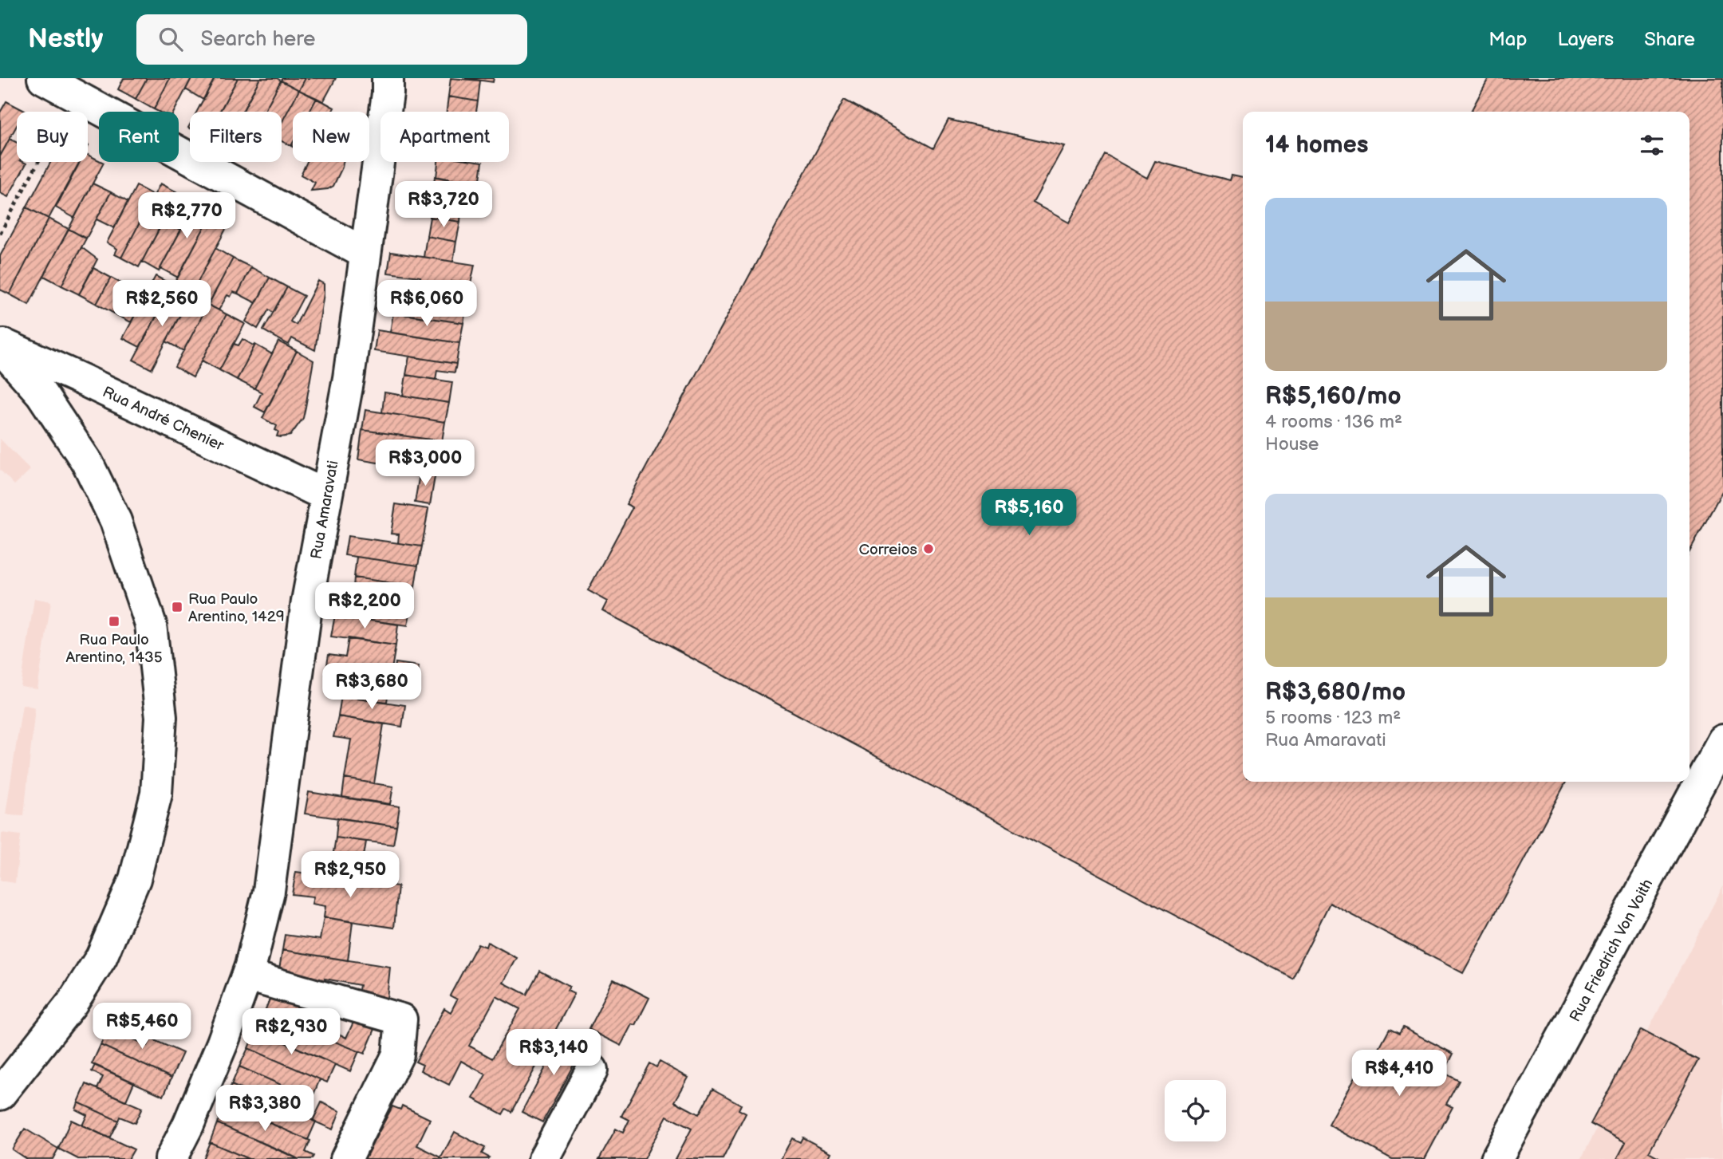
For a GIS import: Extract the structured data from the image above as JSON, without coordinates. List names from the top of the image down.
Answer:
{
  "streets": {
    "street": ["Rua André Chenier", "Rua Amaravati", "Rua Friedrich Von Voith"]
  },
  "crossings": [
    ["Rua André Chenier", "Rua Amaravati"]
  ],
  "places": {
    "other": ["Correios"],
    "transit": ["Rua Paulo Arentino, 1429", "Rua Paulo Arentino, 1435"]
  },
  "page": {
    "header": "Nestly",
    "search": "Search here",
    "nav": ["Map", "Layers", "Share"],
    "chip": [
      "Buy",
      "Rent",
      "Filters",
      "New",
      "Apartment"
    ],
    "heading": "14 homes",
    "list": [
      {
        "name": "R$5,160/mo",
        "note": "4 rooms · 136 m² · House"
      },
      {
        "name": "R$3,680/mo",
        "note": "5 rooms · 123 m² · Rua Amaravati"
      }
    ],
    "price": [
      "R$3,720",
      "R$2,770",
      "R$2,560",
      "R$6,060",
      "R$3,000",
      "R$5,160",
      "R$2,200",
      "R$3,680",
      "R$2,950",
      "R$5,460",
      "R$2,930",
      "R$3,140",
      "R$4,410",
      "R$3,380"
    ]
  }
}
